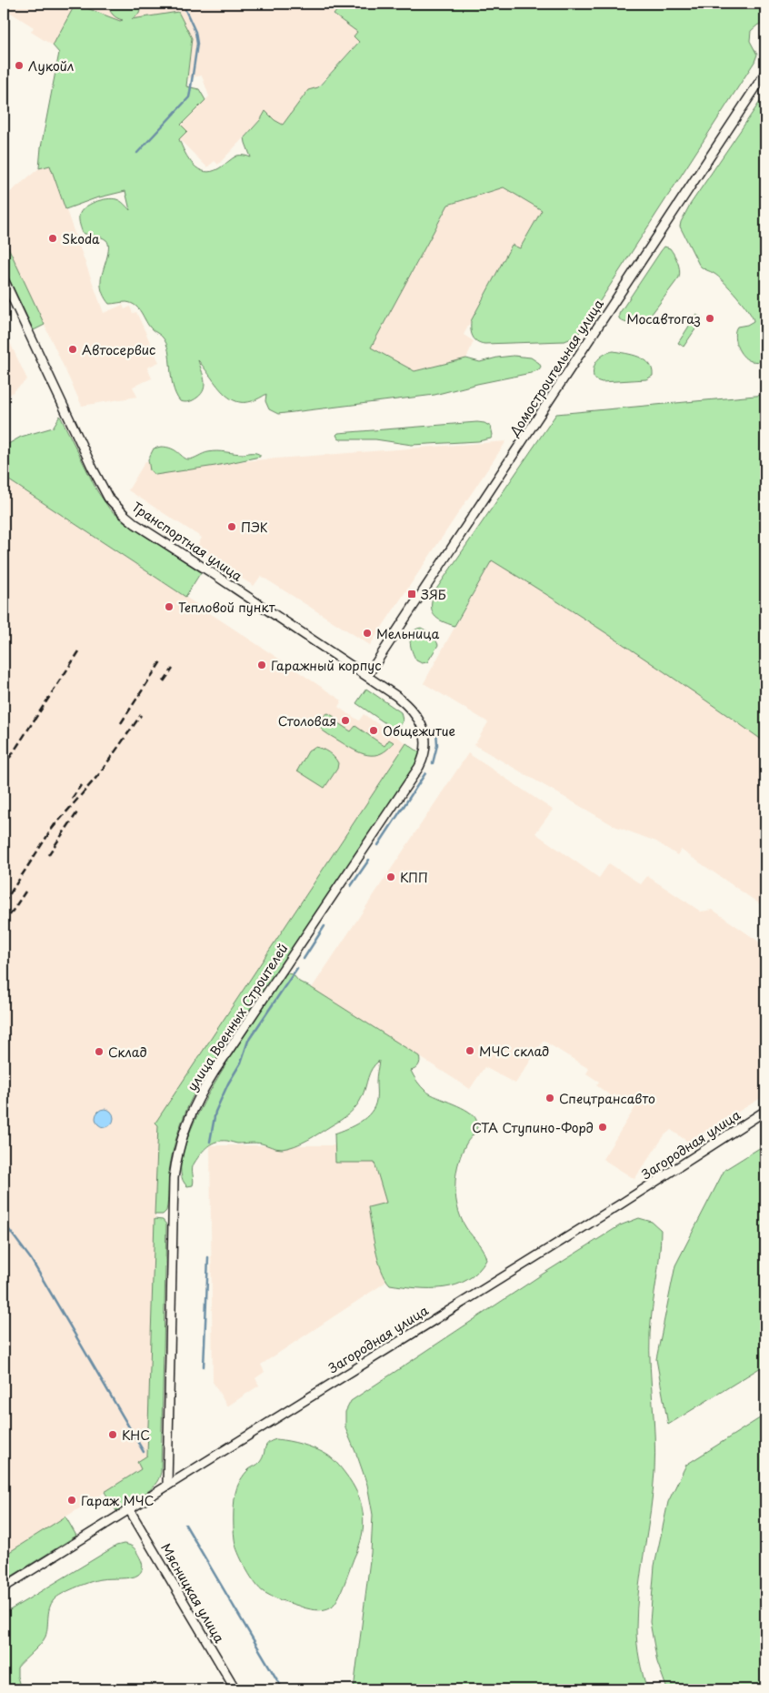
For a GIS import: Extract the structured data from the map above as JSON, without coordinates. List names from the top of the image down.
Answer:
{
  "streets": {
    "street": [
      "Домостроительная улица",
      "Транспортная улица",
      "улица Военных Строителей",
      "Загородная улица",
      "Мясницкая улица"
    ]
  },
  "crossings": [
    ["Домостроительная улица", "Транспортная улица"],
    ["Домостроительная улица", "улица Военных Строителей"],
    ["Транспортная улица", "улица Военных Строителей"],
    ["улица Военных Строителей", "Загородная улица"],
    ["Загородная улица", "Мясницкая улица"]
  ],
  "places": {
    "other": [
      "Лукойл",
      "Skoda",
      "Мосавтогаз",
      "Автосервис",
      "ПЭК",
      "Тепловой пункт",
      "Мельница",
      "Гаражный корпус",
      "Столовая",
      "Общежитие",
      "КПП",
      "МЧС склад",
      "Склад",
      "Спецтрансавто",
      "СТА Ступино-Форд",
      "КНС",
      "Гараж МЧС"
    ],
    "transit": ["ЗЯБ"]
  }
}
